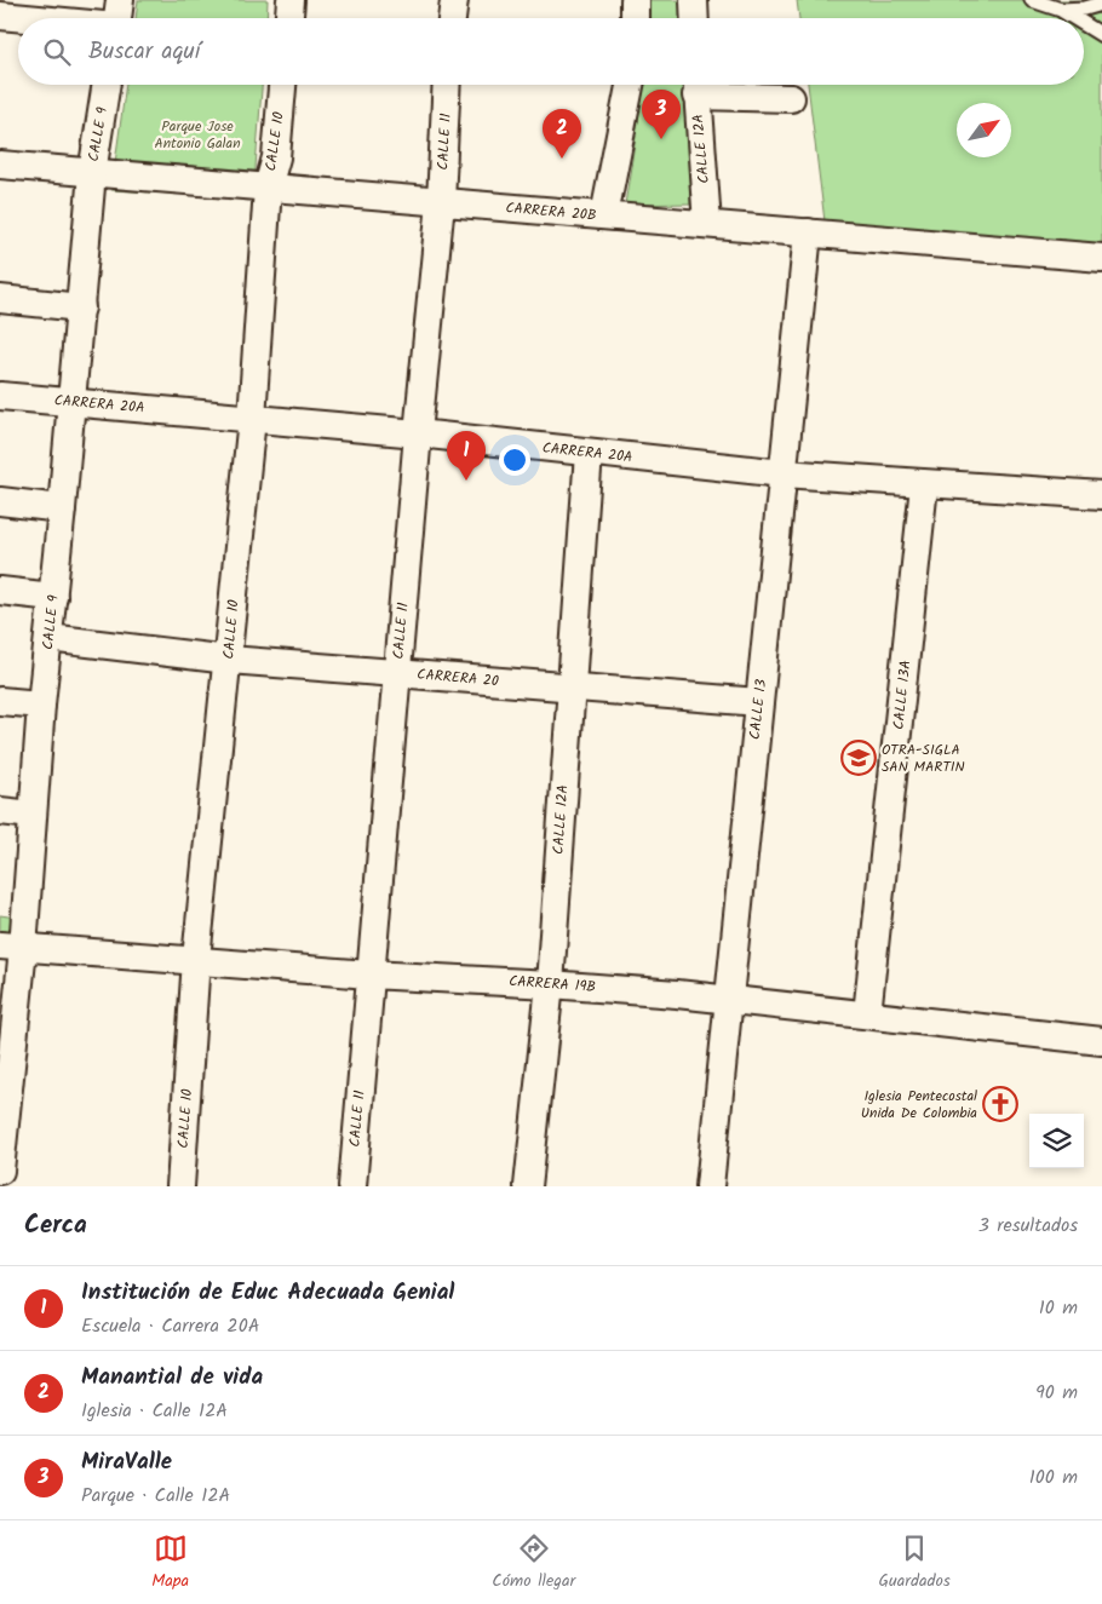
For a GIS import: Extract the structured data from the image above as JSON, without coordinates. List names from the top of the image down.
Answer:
{
  "streets": {
    "street": [
      "CALLE 9",
      "CALLE 10",
      "CALLE 11",
      "CALLE 12A",
      "CARRERA 20B",
      "CARRERA 20A",
      "CARRERA 20",
      "CALLE 13A",
      "CALLE 13",
      "CARRERA 19B"
    ]
  },
  "crossings": [
    ["CALLE 9", "CARRERA 20B"],
    ["CALLE 9", "CARRERA 20A"],
    ["CALLE 9", "CARRERA 20"],
    ["CALLE 9", "CARRERA 19B"],
    ["CALLE 10", "CARRERA 20B"],
    ["CALLE 10", "CARRERA 20A"],
    ["CALLE 10", "CARRERA 20"],
    ["CALLE 10", "CARRERA 19B"],
    ["CALLE 11", "CARRERA 20B"],
    ["CALLE 11", "CARRERA 20A"],
    ["CALLE 11", "CARRERA 20"],
    ["CALLE 11", "CARRERA 19B"],
    ["CALLE 12A", "CARRERA 20B"],
    ["CALLE 12A", "CARRERA 20A"],
    ["CALLE 12A", "CARRERA 20"],
    ["CALLE 12A", "CARRERA 19B"],
    ["CARRERA 20B", "CALLE 13"],
    ["CARRERA 20A", "CALLE 13A"],
    ["CARRERA 20A", "CALLE 13"],
    ["CARRERA 20", "CALLE 13"],
    ["CALLE 13A", "CARRERA 19B"],
    ["CALLE 13", "CARRERA 19B"]
  ],
  "parks": ["Parque Jose Antonio Galan"],
  "places": {
    "school or university": ["OTRA-SIGLA SAN MARTIN"],
    "church": ["Iglesia Pentecostal Unida De Colombia"]
  },
  "north": "top right",
  "page": {
    "search": "Buscar aquí",
    "pins": ["3", "2", "1"],
    "heading": ["Cerca", "3 resultados"],
    "list": [
      {
        "mark": "1",
        "name": "Institución de Educ Adecuada Genial",
        "note": "Escuela · Carrera 20A",
        "value": "10 m"
      },
      {
        "mark": "2",
        "name": "Manantial de vida",
        "note": "Iglesia · Calle 12A",
        "value": "90 m"
      },
      {
        "mark": "3",
        "name": "MiraValle",
        "note": "Parque · Calle 12A",
        "value": "100 m"
      }
    ],
    "nav": ["Mapa", "Cómo llegar", "Guardados"]
  }
}
